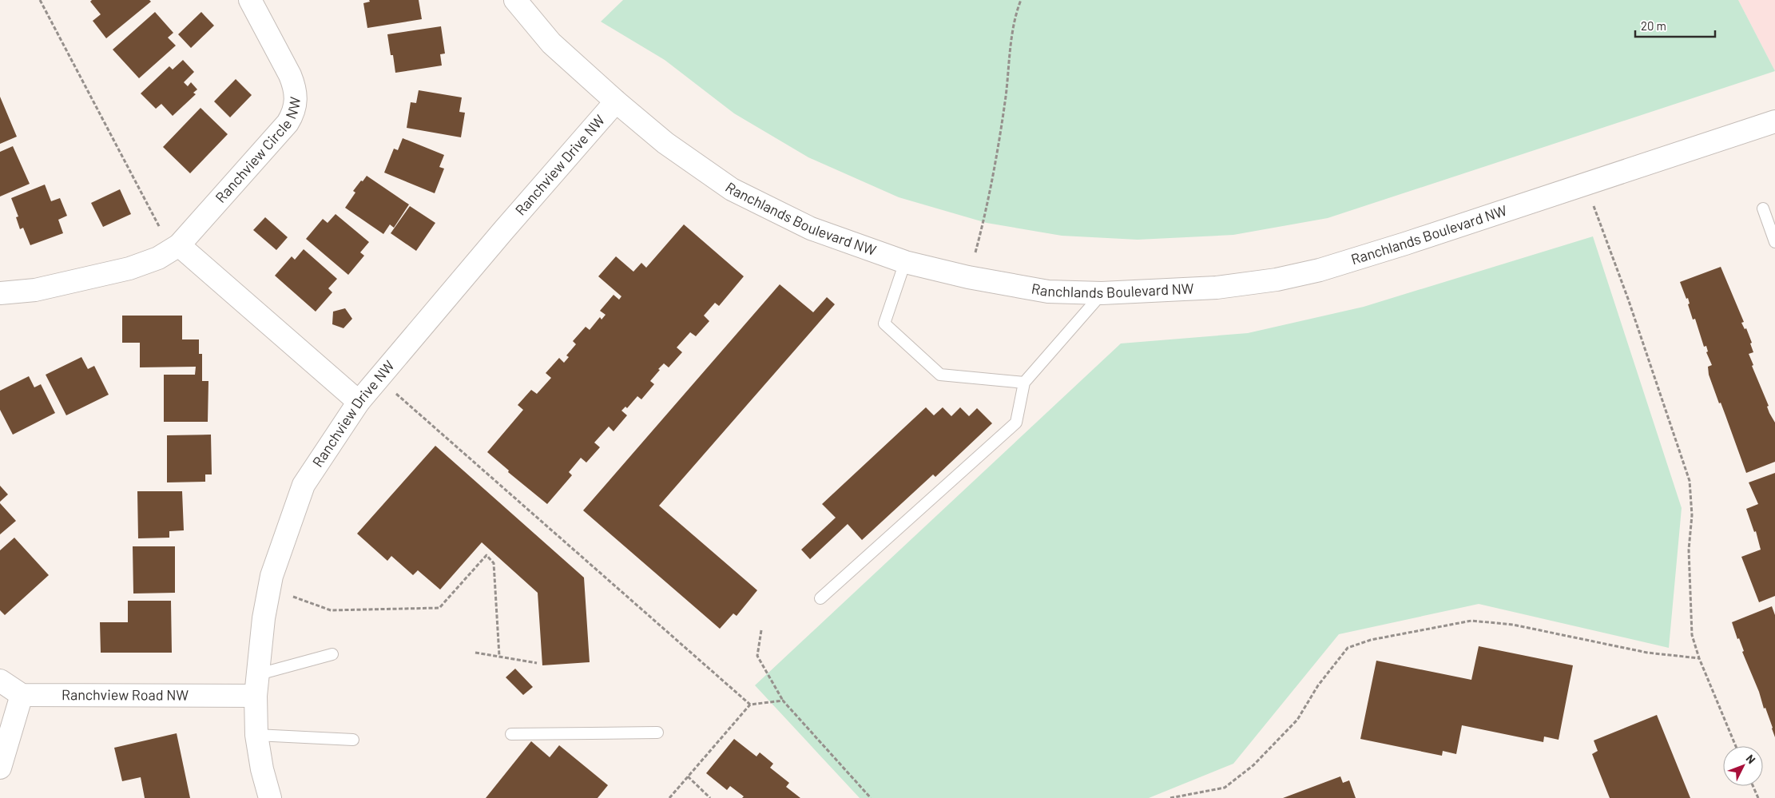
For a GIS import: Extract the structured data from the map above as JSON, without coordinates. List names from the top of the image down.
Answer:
{
  "streets": {
    "street": [
      "Ranchview Circle NW",
      "Ranchview Drive NW",
      "Ranchlands Boulevard NW",
      "Ranchview Road NW"
    ]
  },
  "crossings": [
    ["Ranchview Drive NW", "Ranchlands Boulevard NW"],
    ["Ranchview Drive NW", "Ranchview Road NW"]
  ],
  "scale_bar": "20 m",
  "north": "top right"
}
